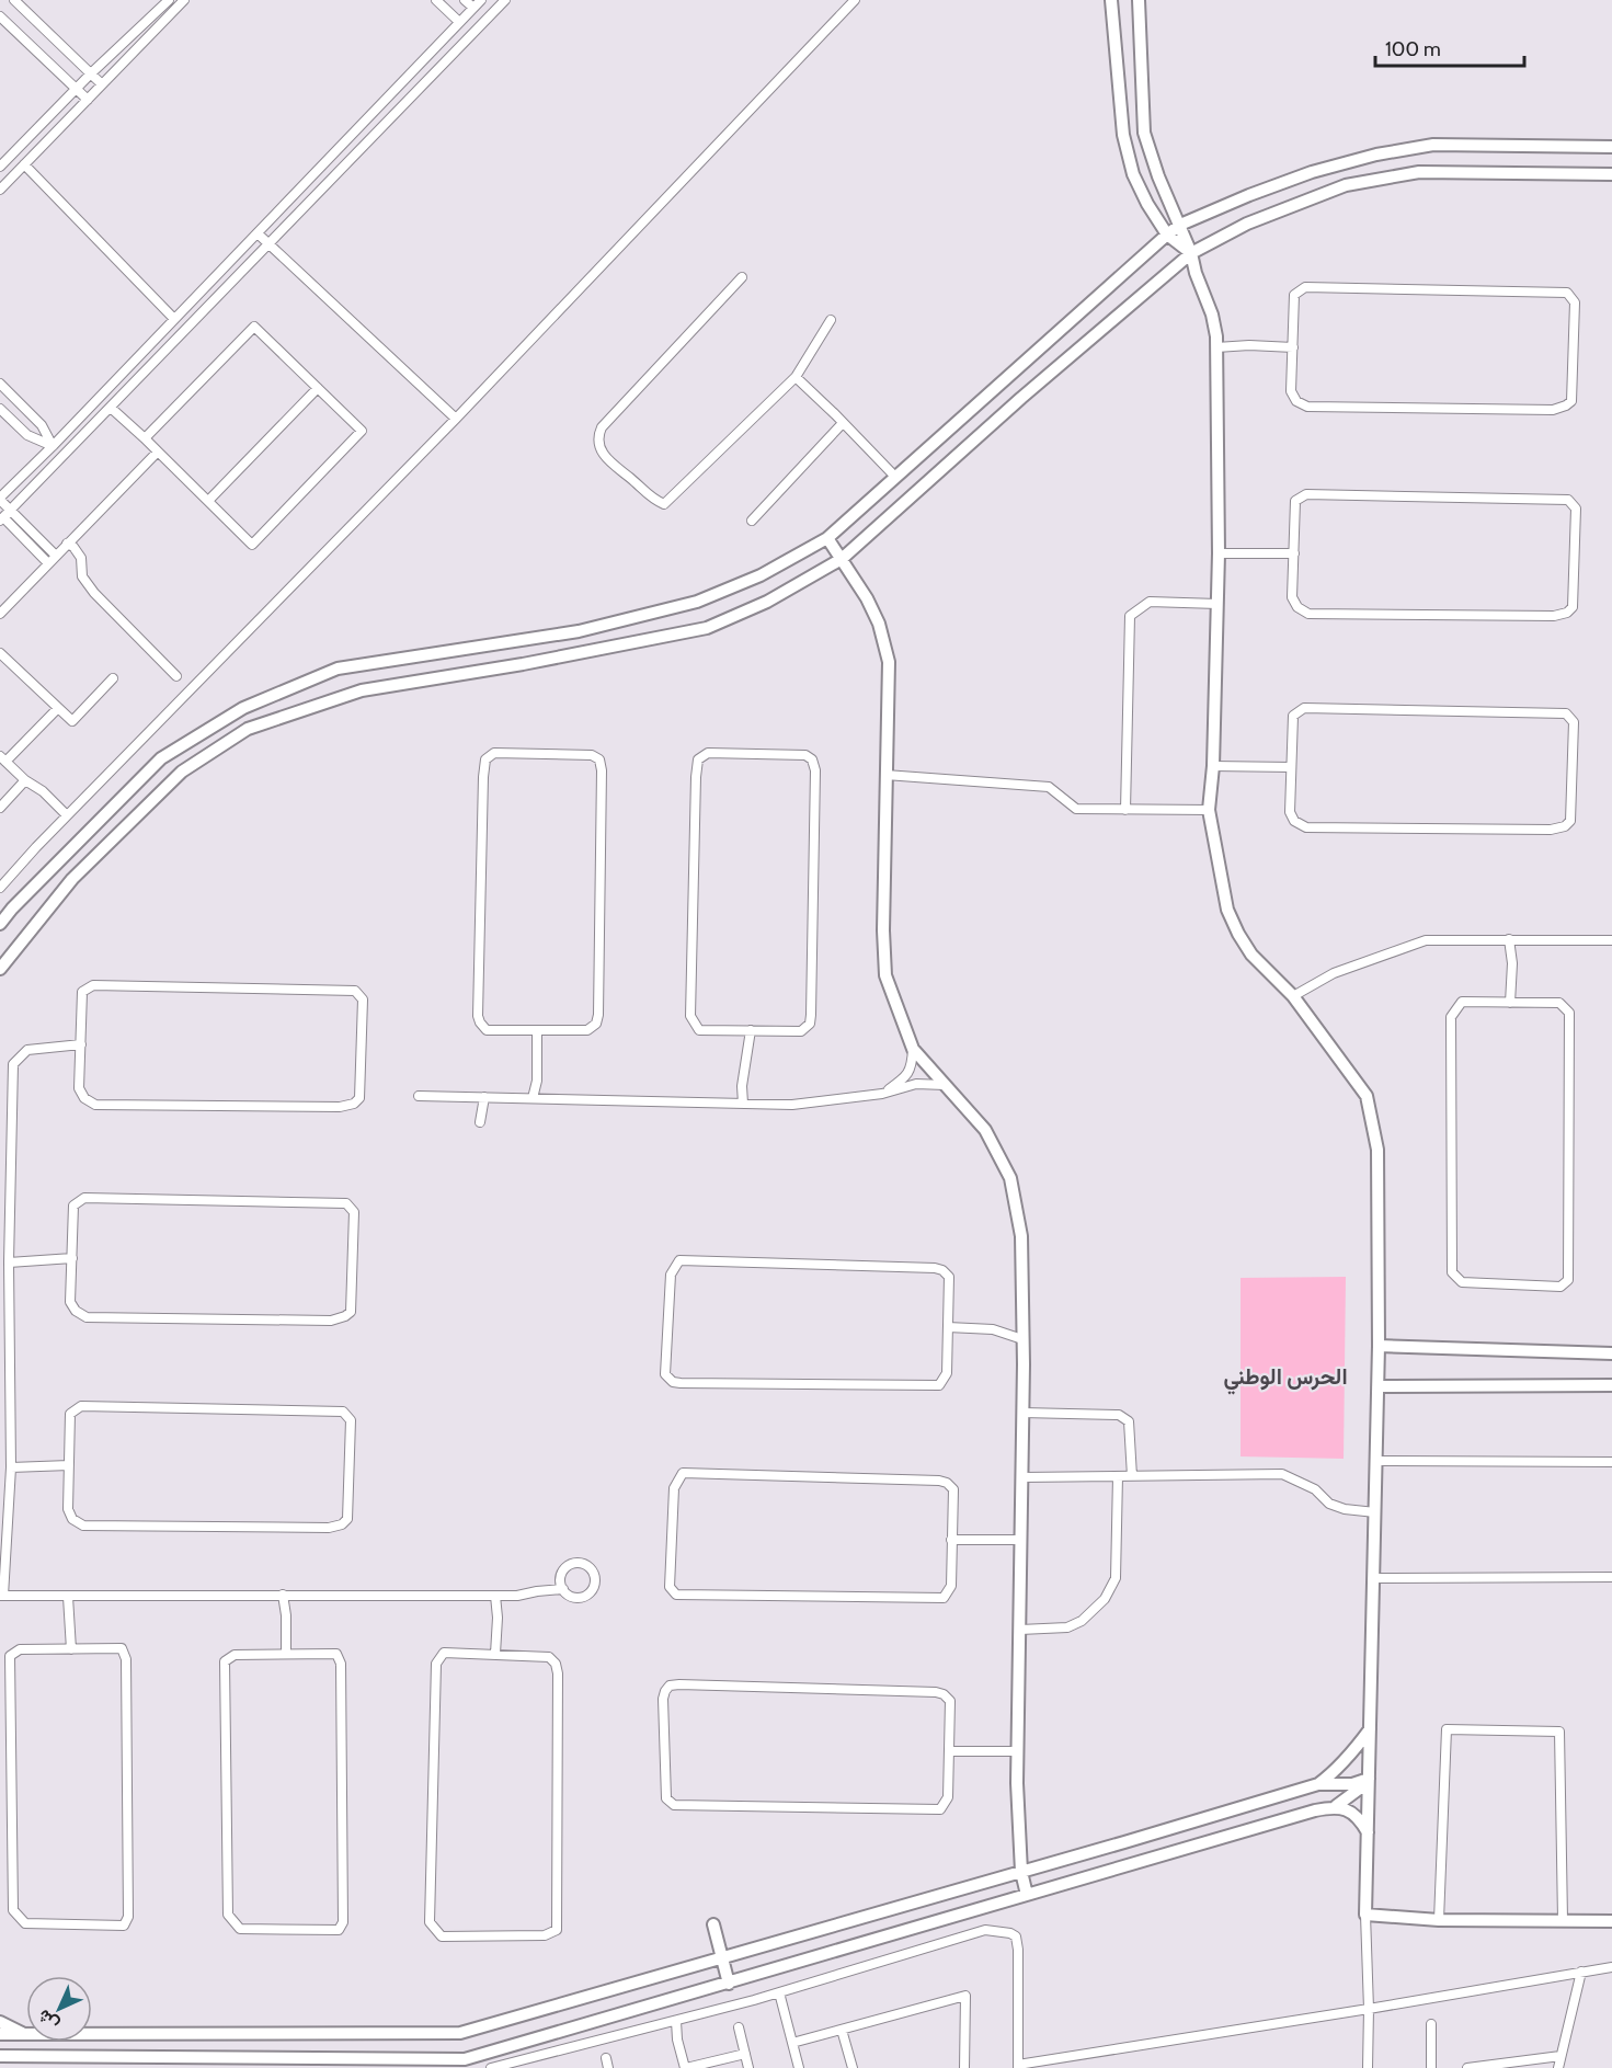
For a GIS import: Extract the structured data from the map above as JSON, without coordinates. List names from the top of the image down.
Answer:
{
  "districts": ["الحرس الوطني"],
  "scale_bar": "100 m",
  "north": "bottom left"
}
